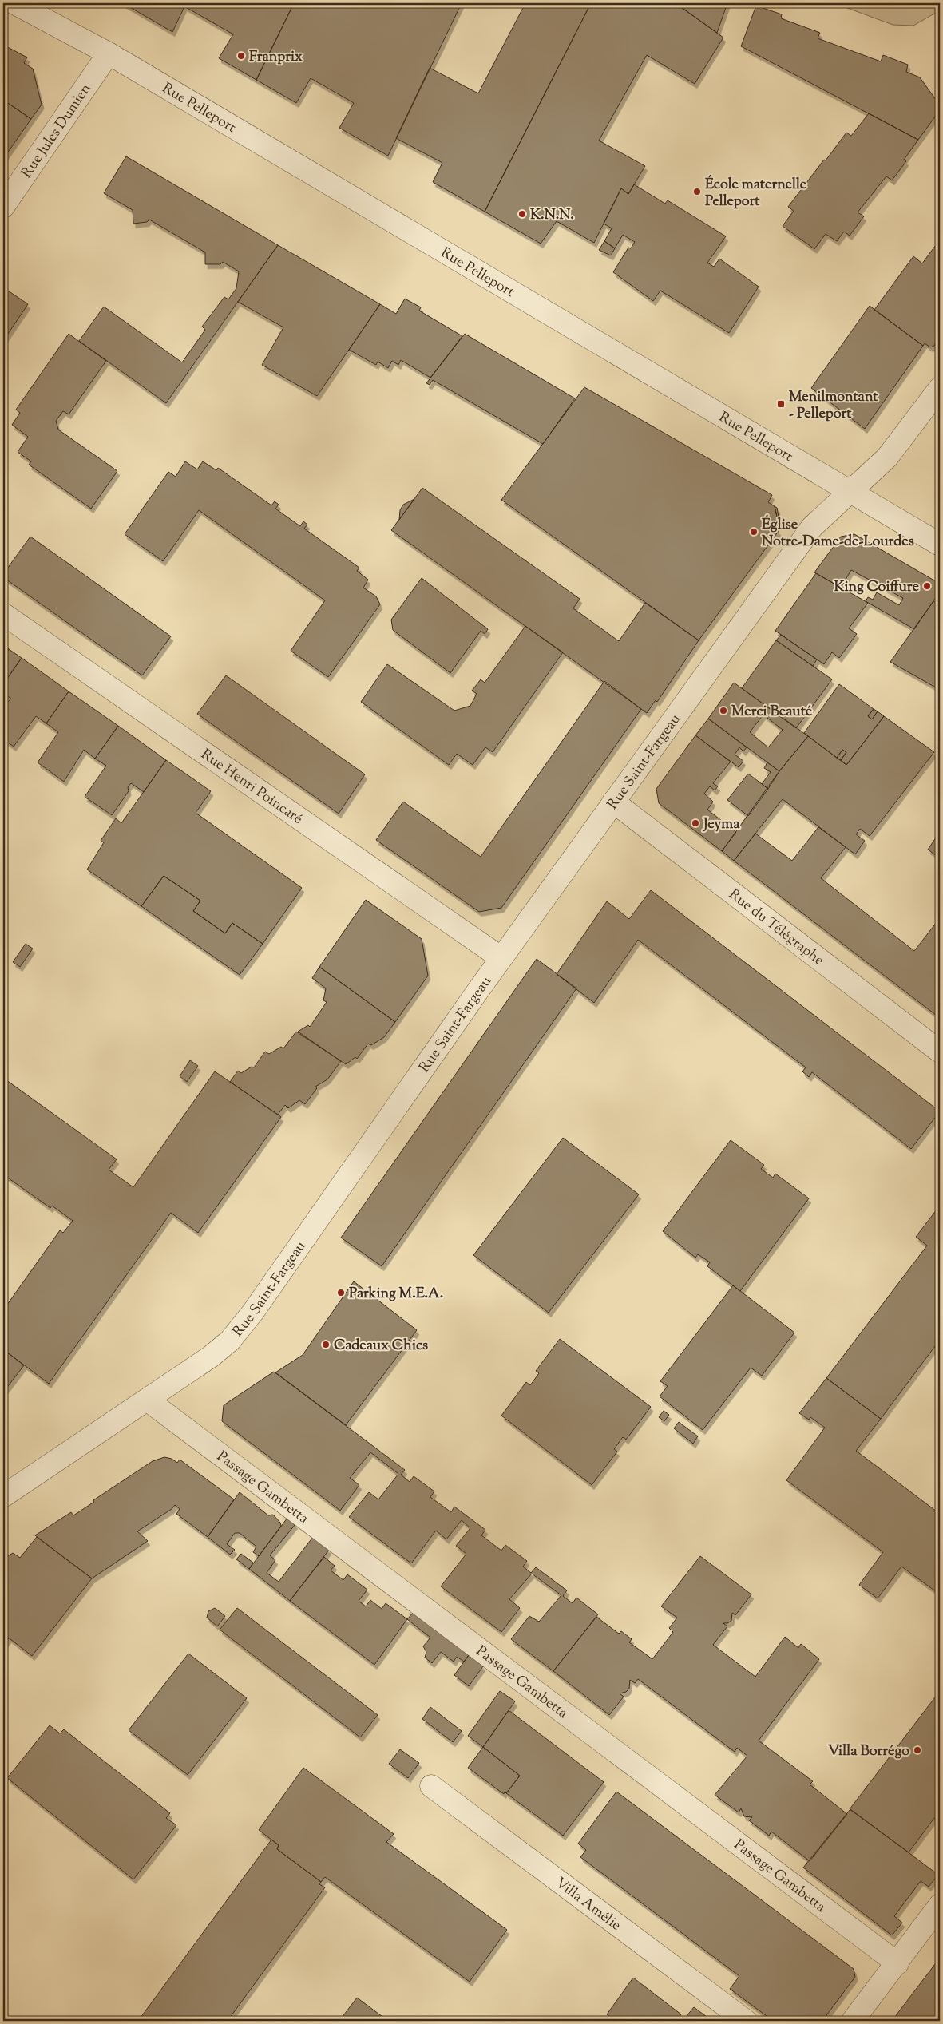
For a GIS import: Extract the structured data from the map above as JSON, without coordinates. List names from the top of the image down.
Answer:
{
  "streets": {
    "street": [
      "Rue Pelleport",
      "Rue Jules Dumien",
      "Rue Saint-Fargeau",
      "Rue Henri Poincaré",
      "Rue du Télégraphe",
      "Passage Gambetta",
      "Villa Amélie"
    ]
  },
  "crossings": [
    ["Rue Pelleport", "Rue Jules Dumien"],
    ["Rue Pelleport", "Rue Saint-Fargeau"],
    ["Rue Saint-Fargeau", "Rue Henri Poincaré"],
    ["Rue Saint-Fargeau", "Rue du Télégraphe"],
    ["Rue Saint-Fargeau", "Passage Gambetta"]
  ],
  "places": {
    "other": [
      "Franprix",
      "École maternelle Pelleport",
      "K.N.N.",
      "Église Notre-Dame-de-Lourdes",
      "King Coiffure",
      "Merci Beauté",
      "Jeyma",
      "Parking M.E.A.",
      "Cadeaux Chics",
      "Villa Borrégo"
    ],
    "transit": ["Menilmontant - Pelleport"]
  }
}
